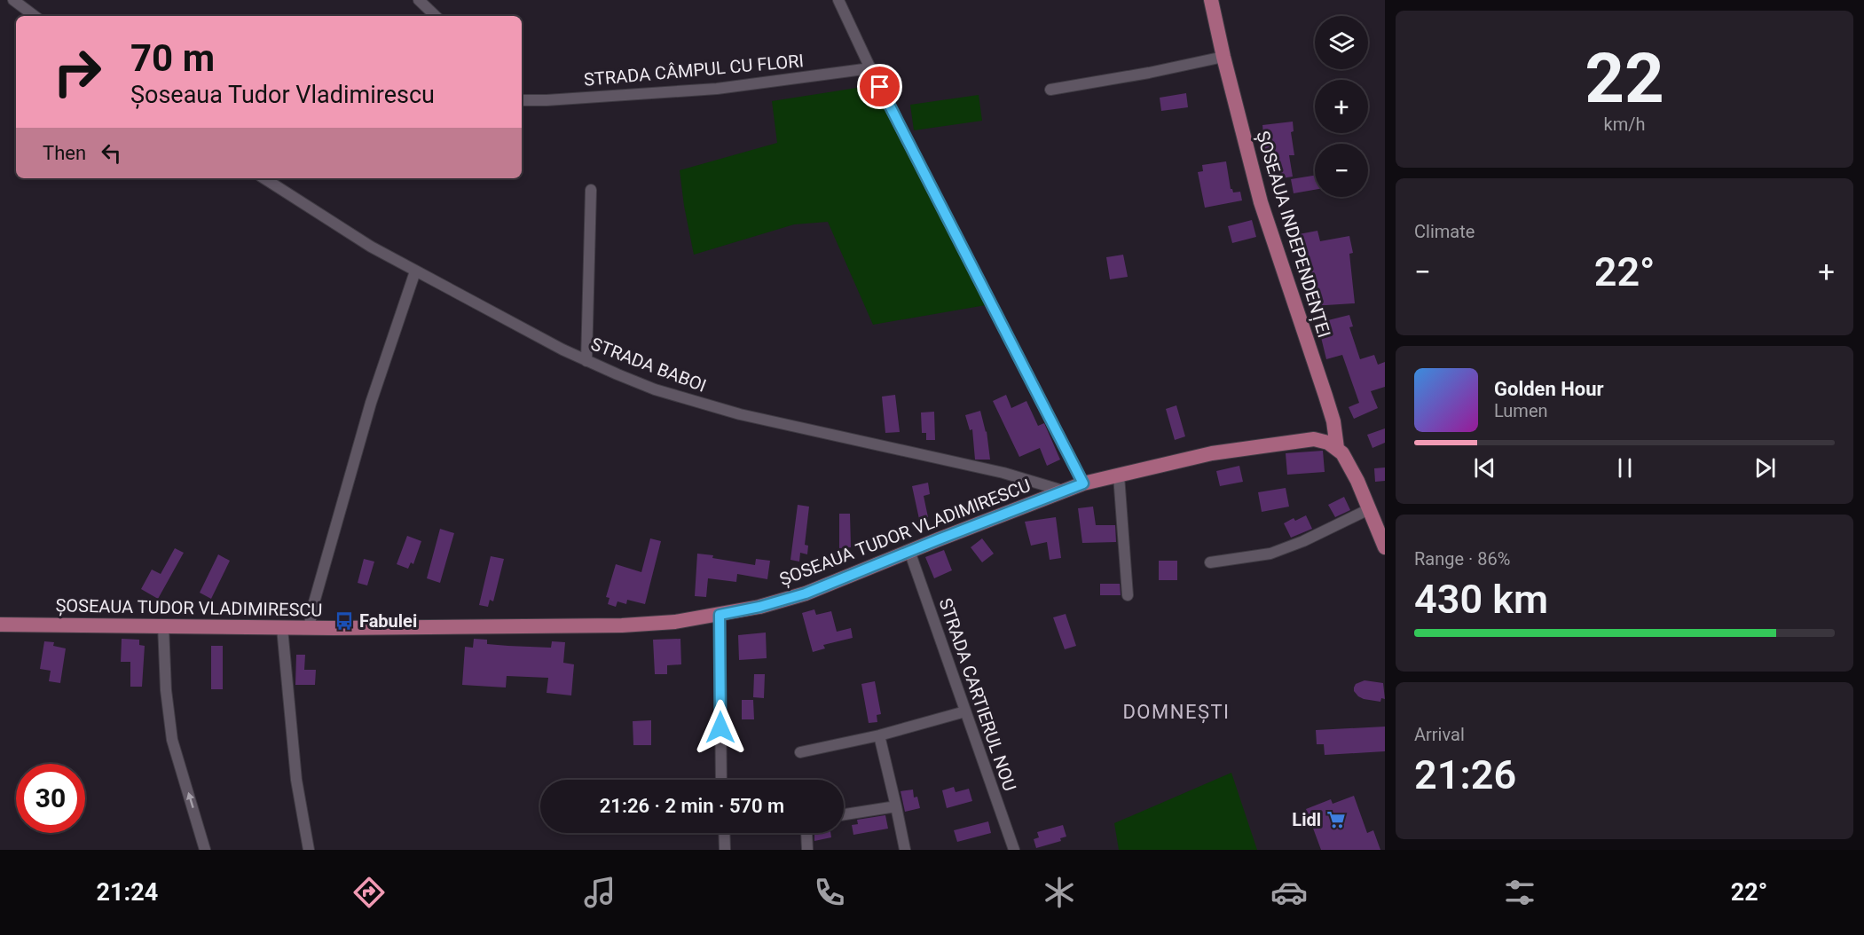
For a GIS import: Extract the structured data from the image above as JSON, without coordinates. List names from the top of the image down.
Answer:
{
  "streets": {
    "main road": ["ȘOSEAUA INDEPENDENȚEI", "ȘOSEAUA TUDOR VLADIMIRESCU"],
    "street": ["STRADA CÂMPUL CU FLORI", "STRADA BABOI", "STRADA CARTIERUL NOU"]
  },
  "crossings": [
    ["ȘOSEAUA INDEPENDENȚEI", "ȘOSEAUA TUDOR VLADIMIRESCU"],
    ["STRADA BABOI", "ȘOSEAUA TUDOR VLADIMIRESCU"],
    ["ȘOSEAUA TUDOR VLADIMIRESCU", "STRADA CARTIERUL NOU"]
  ],
  "districts": ["DOMNEȘTI"],
  "places": {
    "bus stop": ["Fabulei"],
    "supermarket": ["Lidl"]
  },
  "page": {
    "tile": [
      ["22", "km/h"],
      "Climate",
      ["Range · 86%", "430 km"],
      ["Arrival", "21:26"]
    ],
    "map_buttons": ["+", "−"],
    "turn": ["70 m", "Șoseaua Tudor Vladimirescu"],
    "then": "Then",
    "heat": ["−", "22°", "+"],
    "song": ["Golden Hour", "Lumen"],
    "limit": "30",
    "trip": "21:26 · 2 min · 570 m",
    "tabs": ["21:24", "22°"]
  }
}
